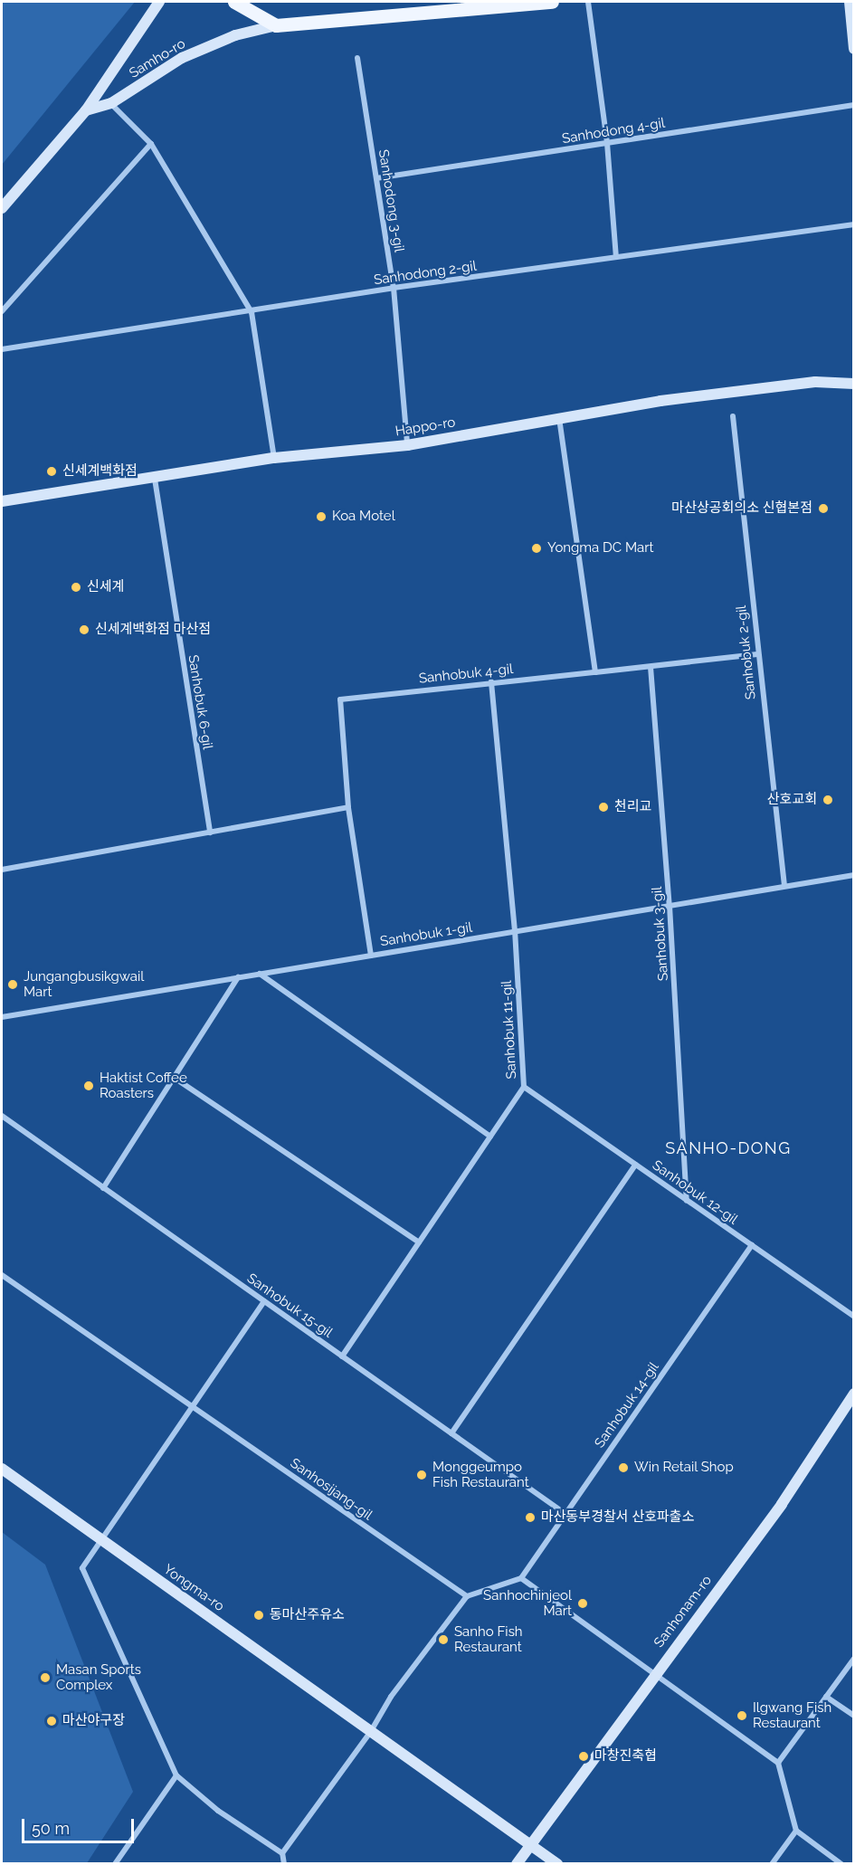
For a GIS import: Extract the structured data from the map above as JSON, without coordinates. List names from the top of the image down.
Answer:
{
  "streets": {
    "main road": [
      "Samho-ro",
      "Happo-ro",
      "Yongma-ro",
      "Sanhonam-ro"
    ],
    "street": [
      "Sanhodong 4-gil",
      "Sanhodong 3-gil",
      "Sanhodong 2-gil",
      "Sanhobuk 2-gil",
      "Sanhobuk 4-gil",
      "Sanhobuk 6-gil",
      "Sanhobuk 3-gil",
      "Sanhobuk 1-gil",
      "Sanhobuk 11-gil",
      "Sanhobuk 12-gil",
      "Sanhobuk 15-gil",
      "Sanhobuk 14-gil",
      "Sanhosijang-gil"
    ]
  },
  "crossings": [
    ["Sanhodong 4-gil", "Sanhodong 3-gil"],
    ["Sanhodong 3-gil", "Sanhodong 2-gil"],
    ["Sanhodong 3-gil", "Happo-ro"],
    ["Happo-ro", "Sanhobuk 6-gil"],
    ["Sanhobuk 2-gil", "Sanhobuk 4-gil"],
    ["Sanhobuk 2-gil", "Sanhobuk 1-gil"],
    ["Sanhobuk 4-gil", "Sanhobuk 3-gil"],
    ["Sanhobuk 4-gil", "Sanhobuk 1-gil"],
    ["Sanhobuk 4-gil", "Sanhobuk 11-gil"],
    ["Sanhobuk 3-gil", "Sanhobuk 1-gil"],
    ["Sanhobuk 3-gil", "Sanhobuk 12-gil"],
    ["Sanhobuk 1-gil", "Sanhobuk 11-gil"],
    ["Sanhobuk 11-gil", "Sanhobuk 12-gil"],
    ["Sanhobuk 11-gil", "Sanhobuk 15-gil"],
    ["Sanhobuk 12-gil", "Sanhobuk 14-gil"],
    ["Sanhobuk 15-gil", "Sanhobuk 14-gil"],
    ["Yongma-ro", "Sanhonam-ro"]
  ],
  "districts": ["SANHO-DONG"],
  "places": [
    "신세계백화점",
    "마산상공회의소 신협본점",
    "Koa Motel",
    "Yongma DC Mart",
    "신세계",
    "신세계백화점 마산점",
    "산호교회",
    "천리교",
    "Jungangbusikgwail Mart",
    "Haktist Coffee Roasters",
    "Win Retail Shop",
    "Monggeumpo Fish Restaurant",
    "마산동부경찰서 산호파출소",
    "Sanhochinjeol Mart",
    "동마산주유소",
    "Sanho Fish Restaurant",
    "Masan Sports Complex",
    "Ilgwang Fish Restaurant",
    "마산야구장",
    "마창진축협"
  ],
  "scale_bar": "50 m"
}
